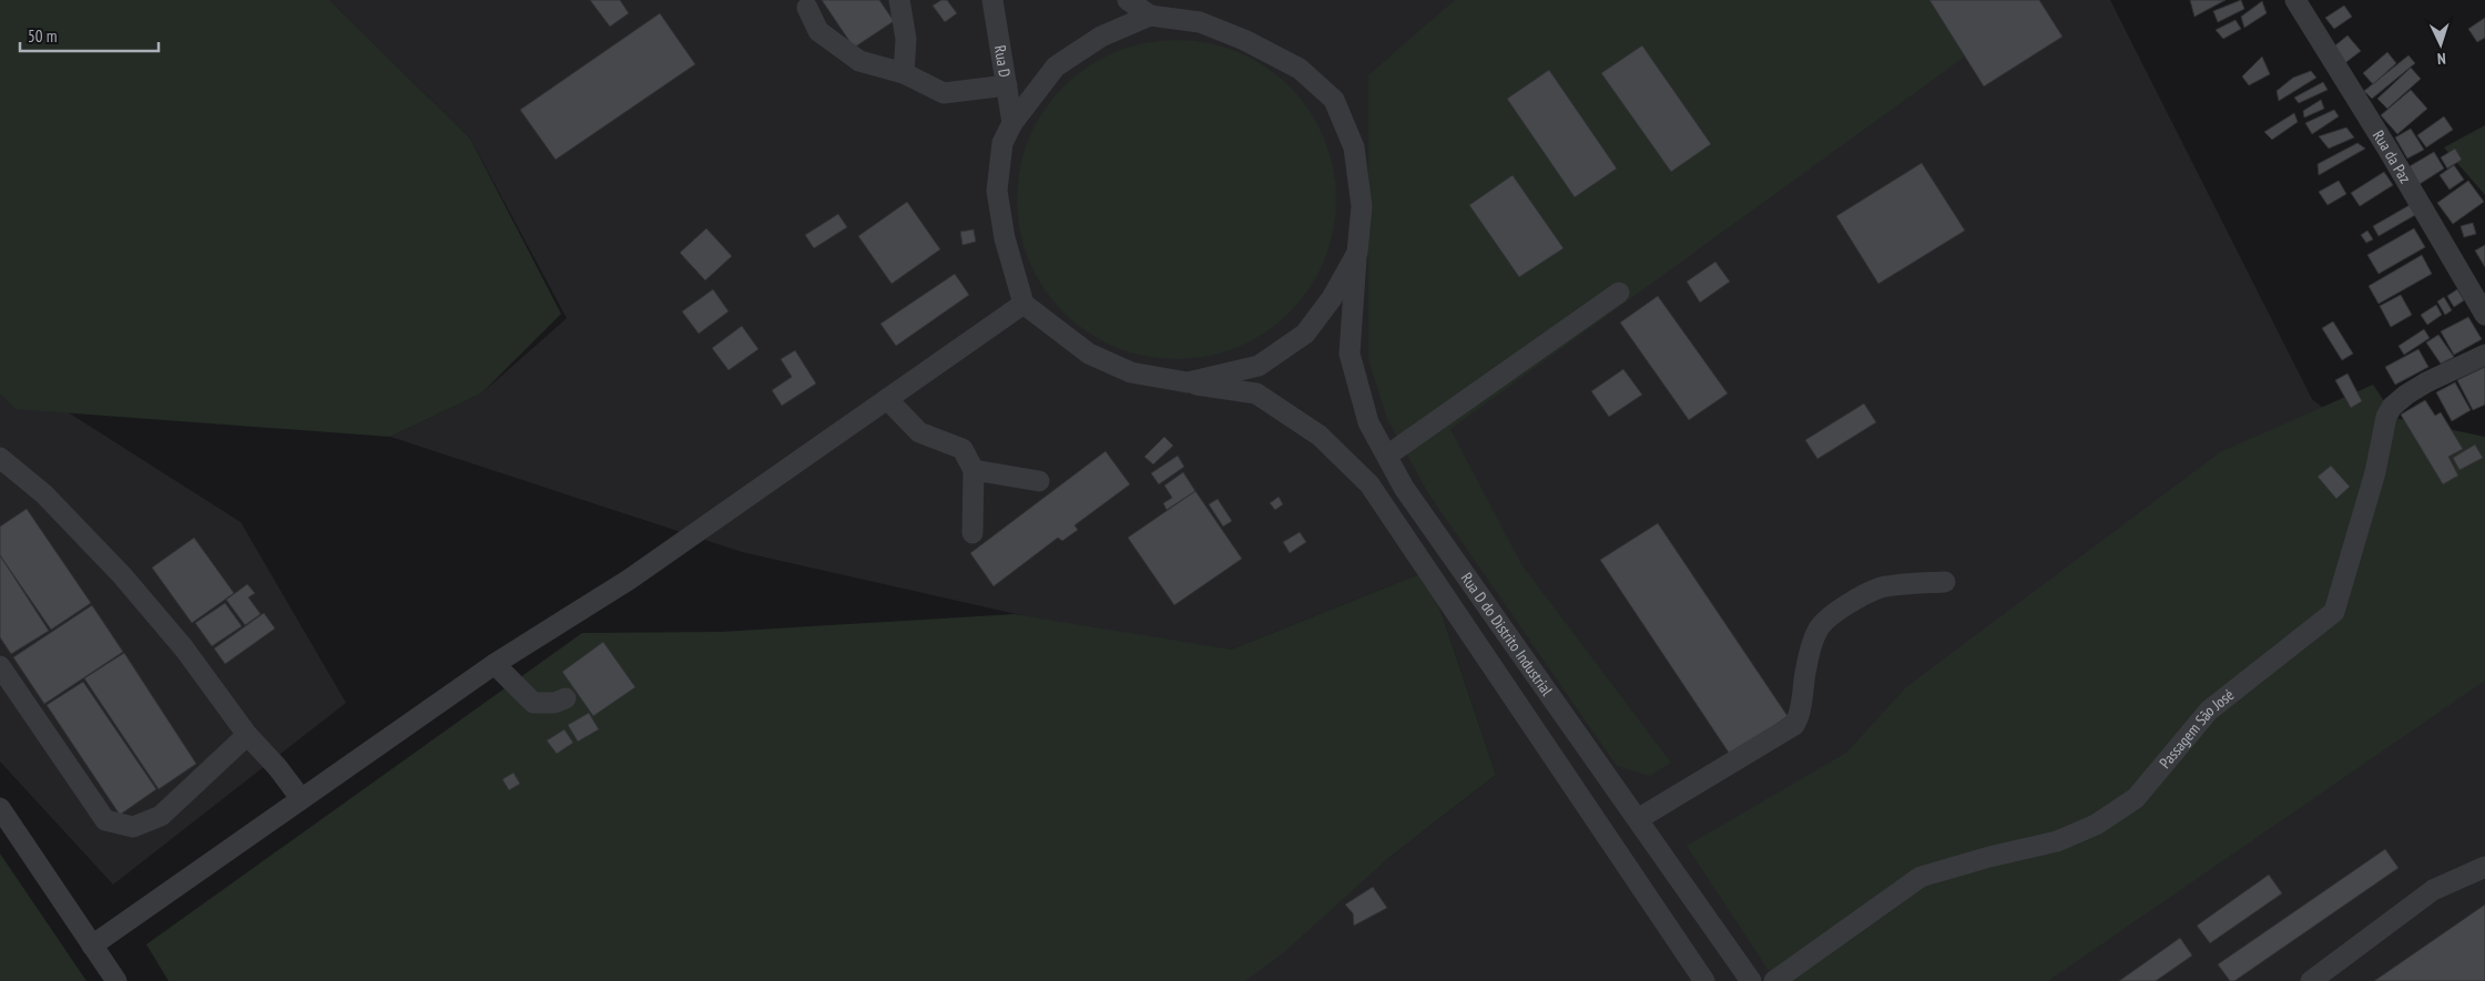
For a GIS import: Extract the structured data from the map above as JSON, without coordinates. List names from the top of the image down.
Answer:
{
  "streets": {
    "street": [
      "Rua D",
      "Rua da Paz",
      "Rua D do Distrito Industrial",
      "Passagem São José"
    ]
  },
  "scale_bar": "50 m",
  "north": "bottom"
}
